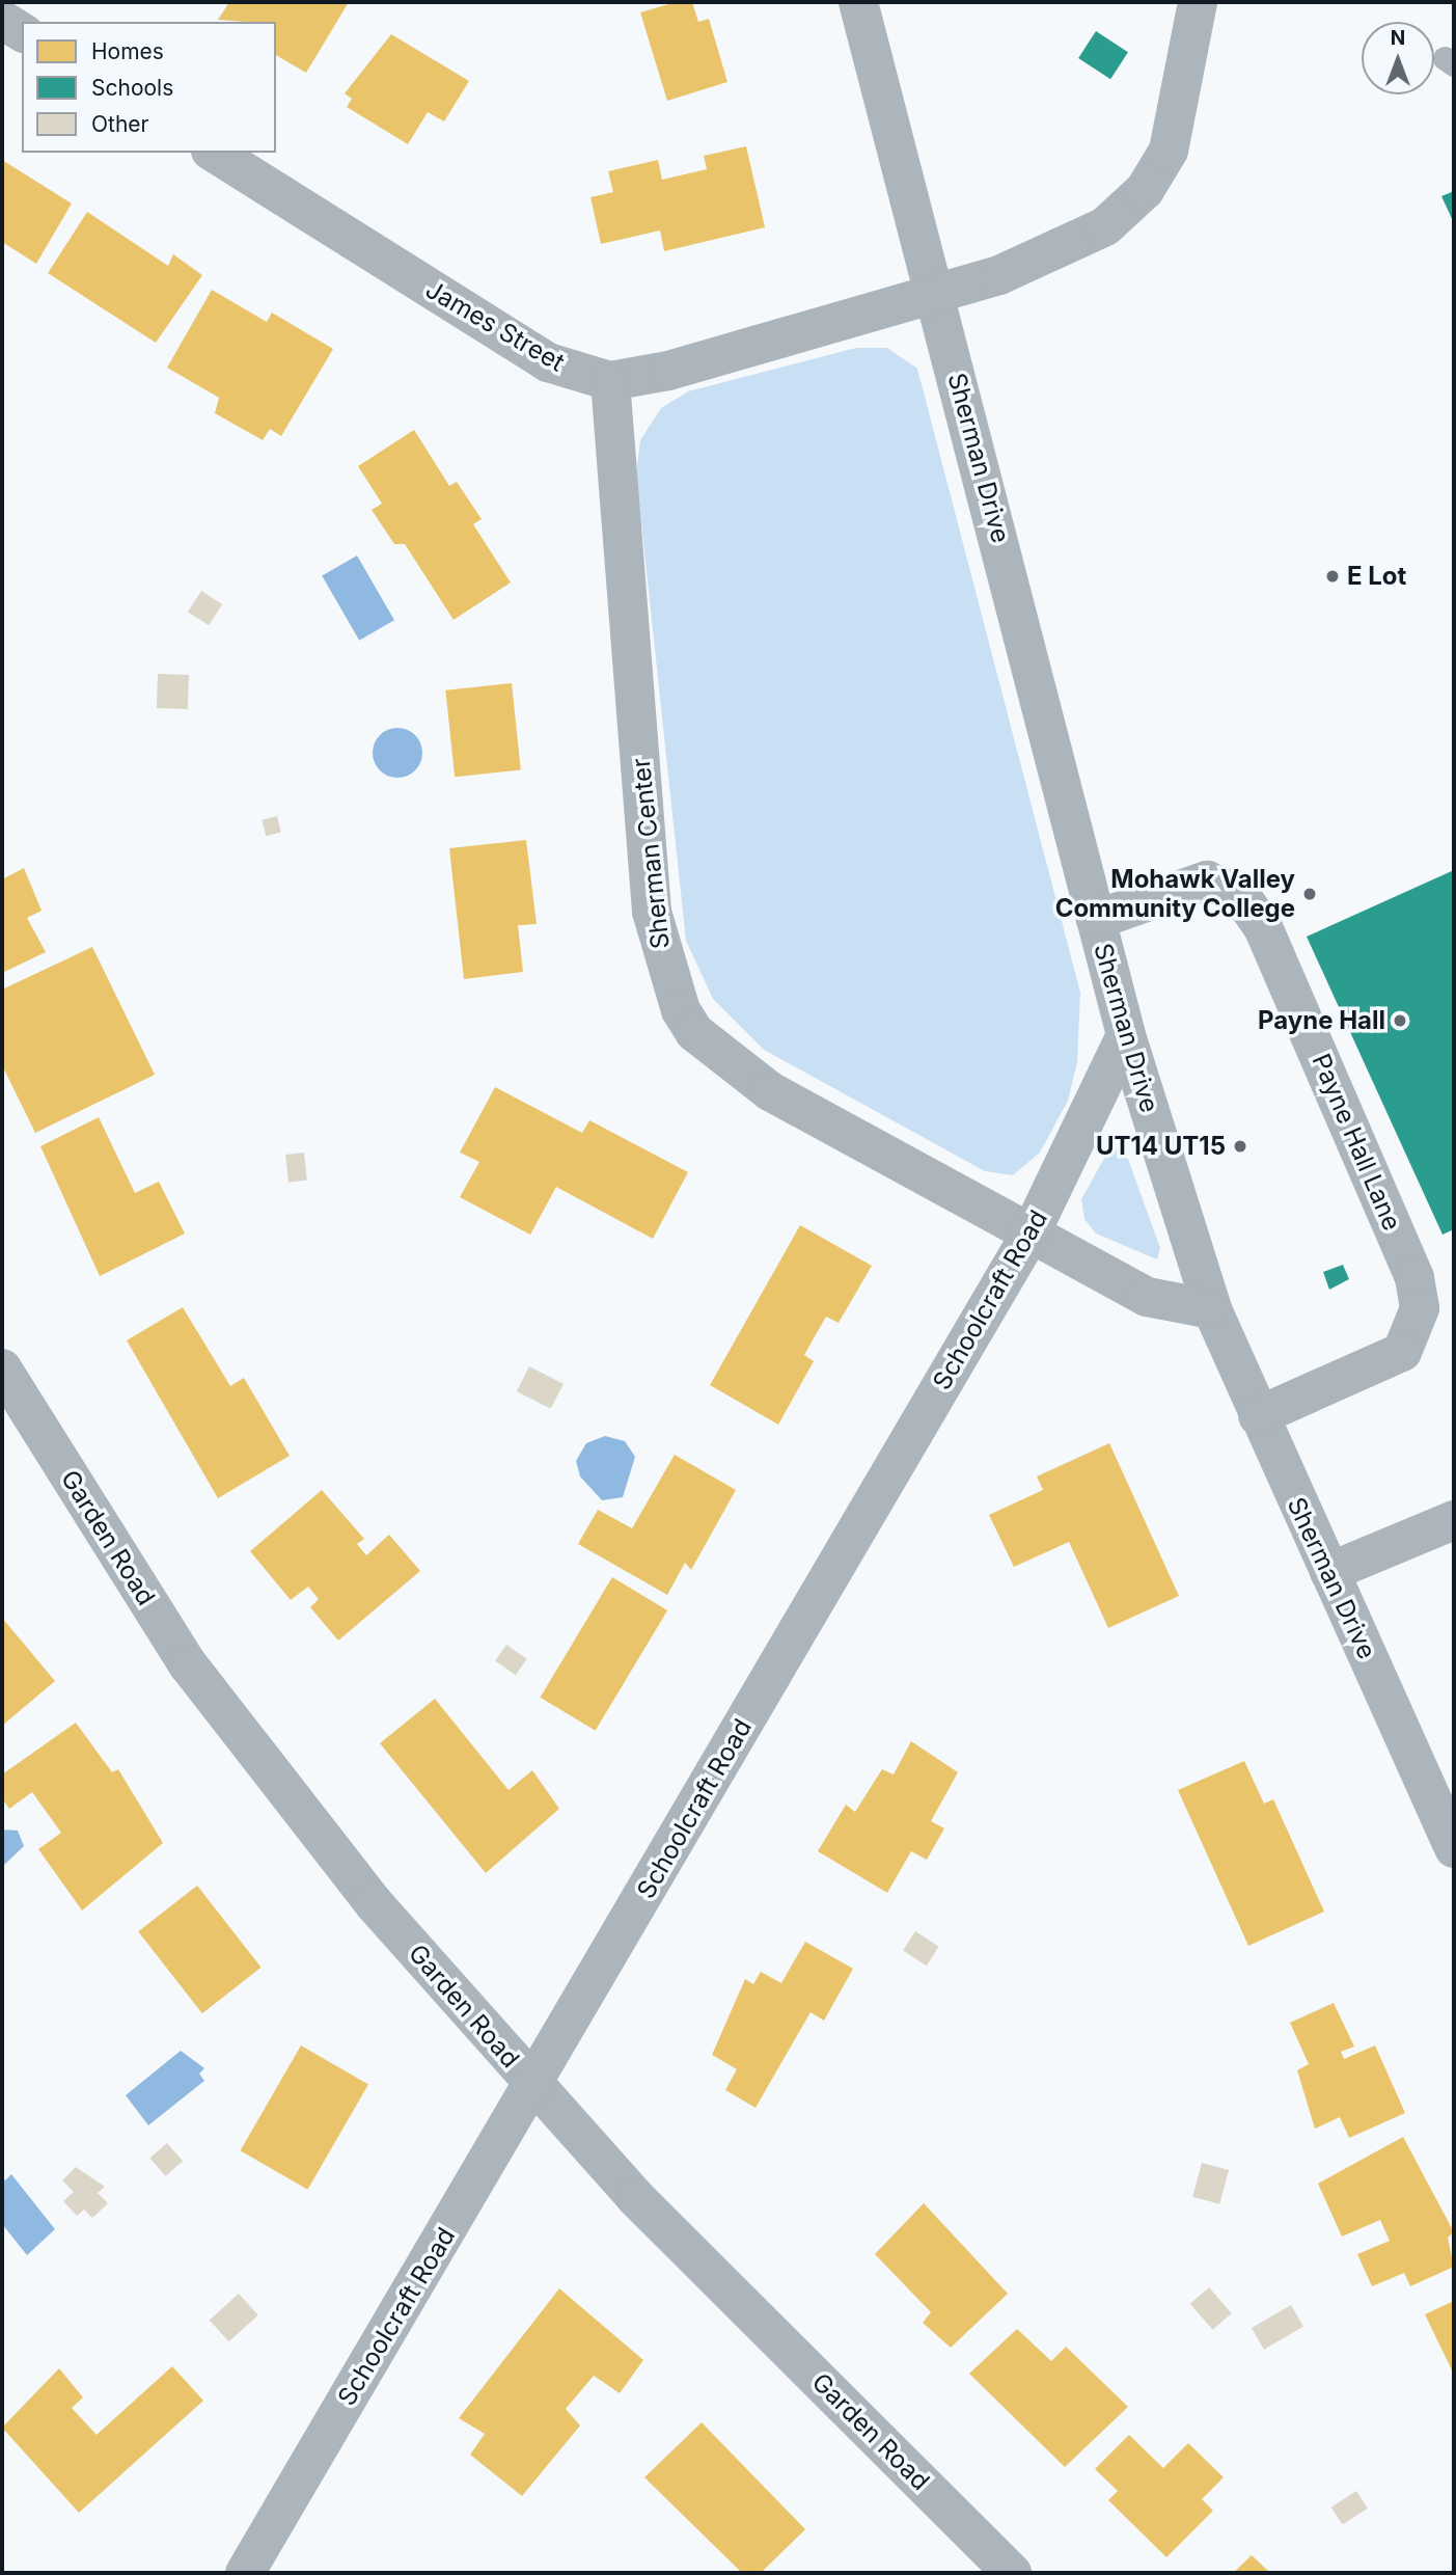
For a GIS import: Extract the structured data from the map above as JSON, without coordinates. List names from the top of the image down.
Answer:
{
  "streets": {
    "street": [
      "James Street",
      "Sherman Drive",
      "Sherman Center",
      "Payne Hall Lane",
      "Schoolcraft Road",
      "Garden Road"
    ]
  },
  "crossings": [
    ["James Street", "Sherman Drive"],
    ["James Street", "Sherman Center"],
    ["Sherman Drive", "Sherman Center"],
    ["Sherman Drive", "Payne Hall Lane"],
    ["Sherman Drive", "Schoolcraft Road"],
    ["Sherman Center", "Schoolcraft Road"],
    ["Schoolcraft Road", "Garden Road"]
  ],
  "places": [
    "E Lot",
    "Mohawk Valley Community College",
    "Payne Hall",
    "UT14 UT15"
  ],
  "legend": ["Homes", "Schools", "Other"],
  "north": "top"
}
